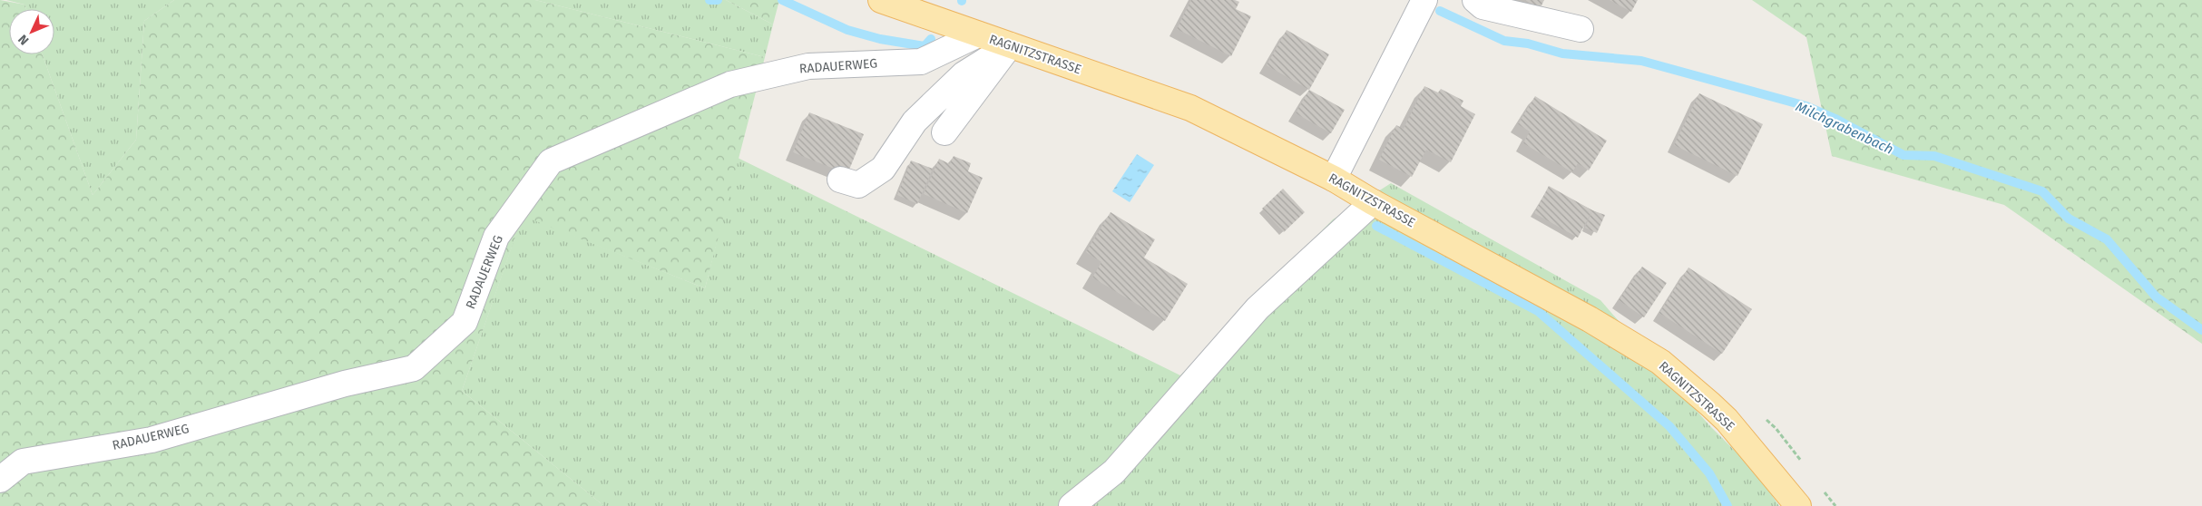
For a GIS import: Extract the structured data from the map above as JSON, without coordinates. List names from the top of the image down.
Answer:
{
  "streets": {
    "main road": ["RAGNITZSTRASSE"],
    "street": ["RADAUERWEG"]
  },
  "crossings": [
    ["RAGNITZSTRASSE", "RADAUERWEG"]
  ],
  "water": ["Milchgrabenbach"],
  "north": "bottom left"
}
